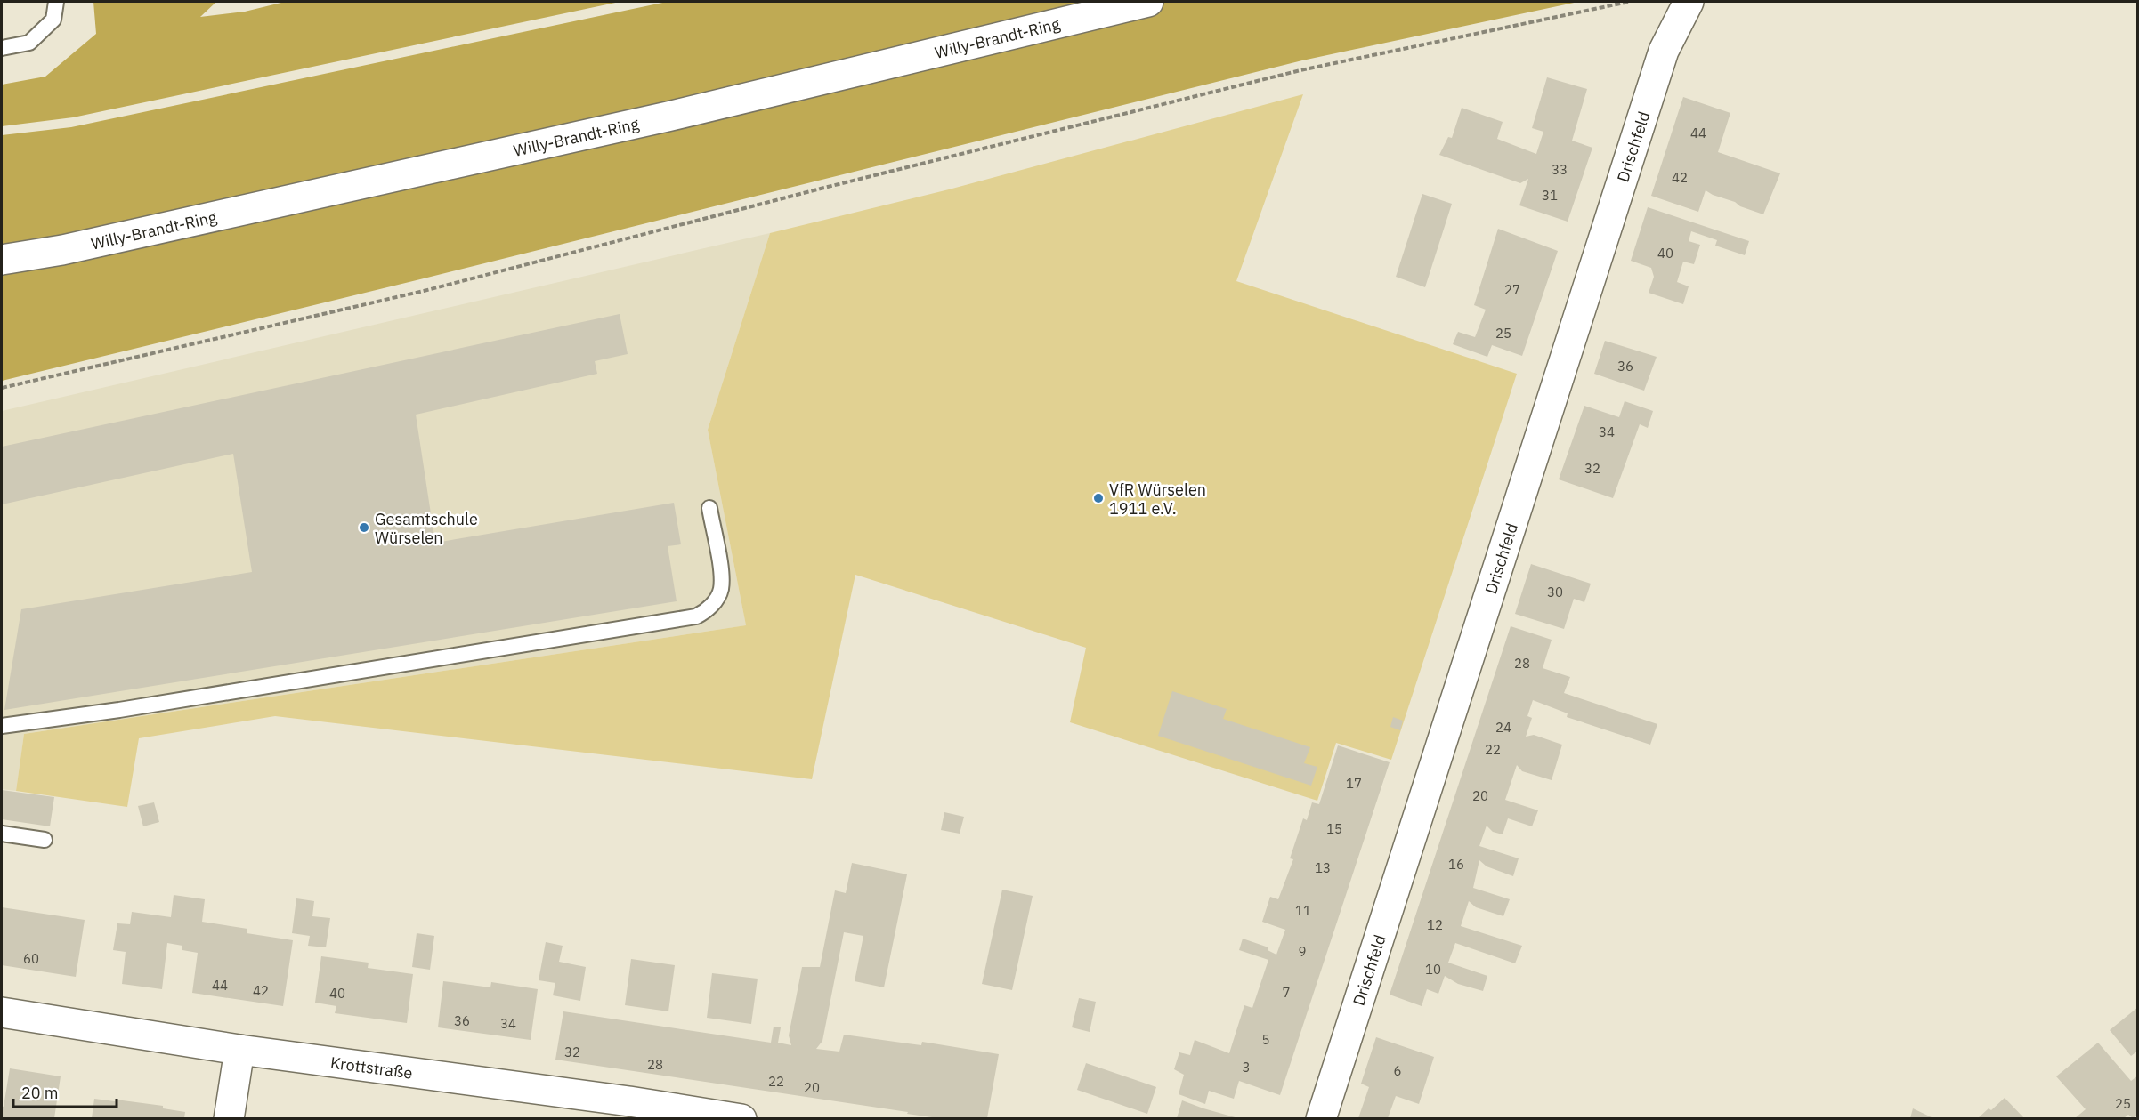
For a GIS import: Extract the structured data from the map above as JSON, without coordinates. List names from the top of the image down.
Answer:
{
  "streets": {
    "street": ["Willy-Brandt-Ring", "Drischfeld", "Krottstraße"]
  },
  "places": ["VfR Würselen 1911 e.V.", "Gesamtschule Würselen"],
  "house_numbers": [
    "44",
    "33",
    "42",
    "31",
    "40",
    "27",
    "25",
    "36",
    "34",
    "32",
    "30",
    "28",
    "24",
    "22",
    "17",
    "20",
    "15",
    "16",
    "13",
    "11",
    "12",
    "9",
    "60",
    "10",
    "44",
    "42",
    "7",
    "40",
    "36",
    "34",
    "5",
    "32",
    "28",
    "3",
    "6",
    "22",
    "20",
    "25"
  ],
  "scale_bar": "20 m"
}
